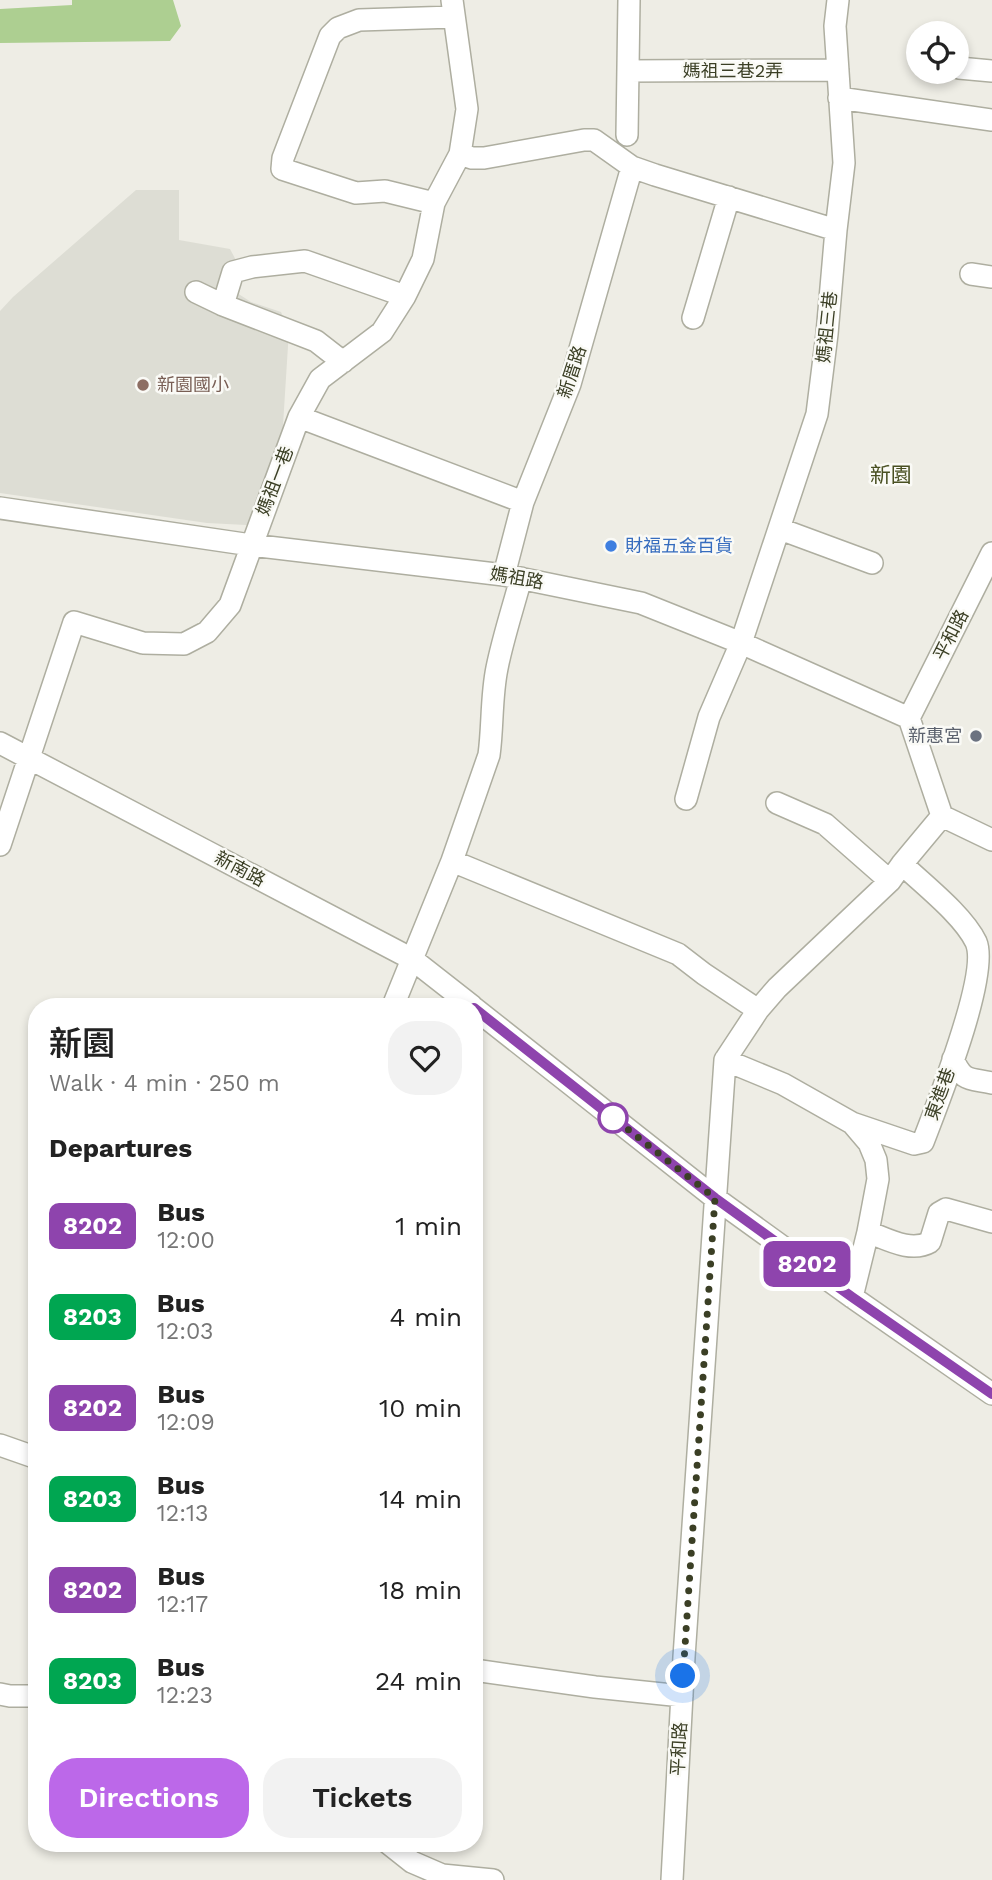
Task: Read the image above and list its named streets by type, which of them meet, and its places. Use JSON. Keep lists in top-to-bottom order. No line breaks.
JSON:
{"streets":{"street":["媽祖三巷2弄","媽祖三巷","新厝路","媽祖一巷","媽祖路","平和路","新南路","東進巷"]},"crossings":[["媽祖三巷2弄","媽祖三巷"],["媽祖三巷","媽祖路"],["新厝路","媽祖路"],["新厝路","新南路"],["媽祖一巷","媽祖路"],["媽祖一巷","新南路"],["媽祖路","平和路"],["平和路","新南路"],["平和路","東進巷"]],"districts":["新園"],"places":["新園國小","財福五金百貨","新惠宮"],"lines":["bus line 8202"],"page":{"on_map":"8202","heading":[["新園","Walk · 4 min · 250 m"],"Departures"],"list":[{"mark":"8202","name":"Bus","note":"12:00","value":"1 min"},{"mark":"8203","name":"Bus","note":"12:03","value":"4 min"},{"mark":"8202","name":"Bus","note":"12:09","value":"10 min"},{"mark":"8203","name":"Bus","note":"12:13","value":"14 min"},{"mark":"8202","name":"Bus","note":"12:17","value":"18 min"},{"mark":"8203","name":"Bus","note":"12:23","value":"24 min"}],"buttons":["Directions","Tickets"]}}
